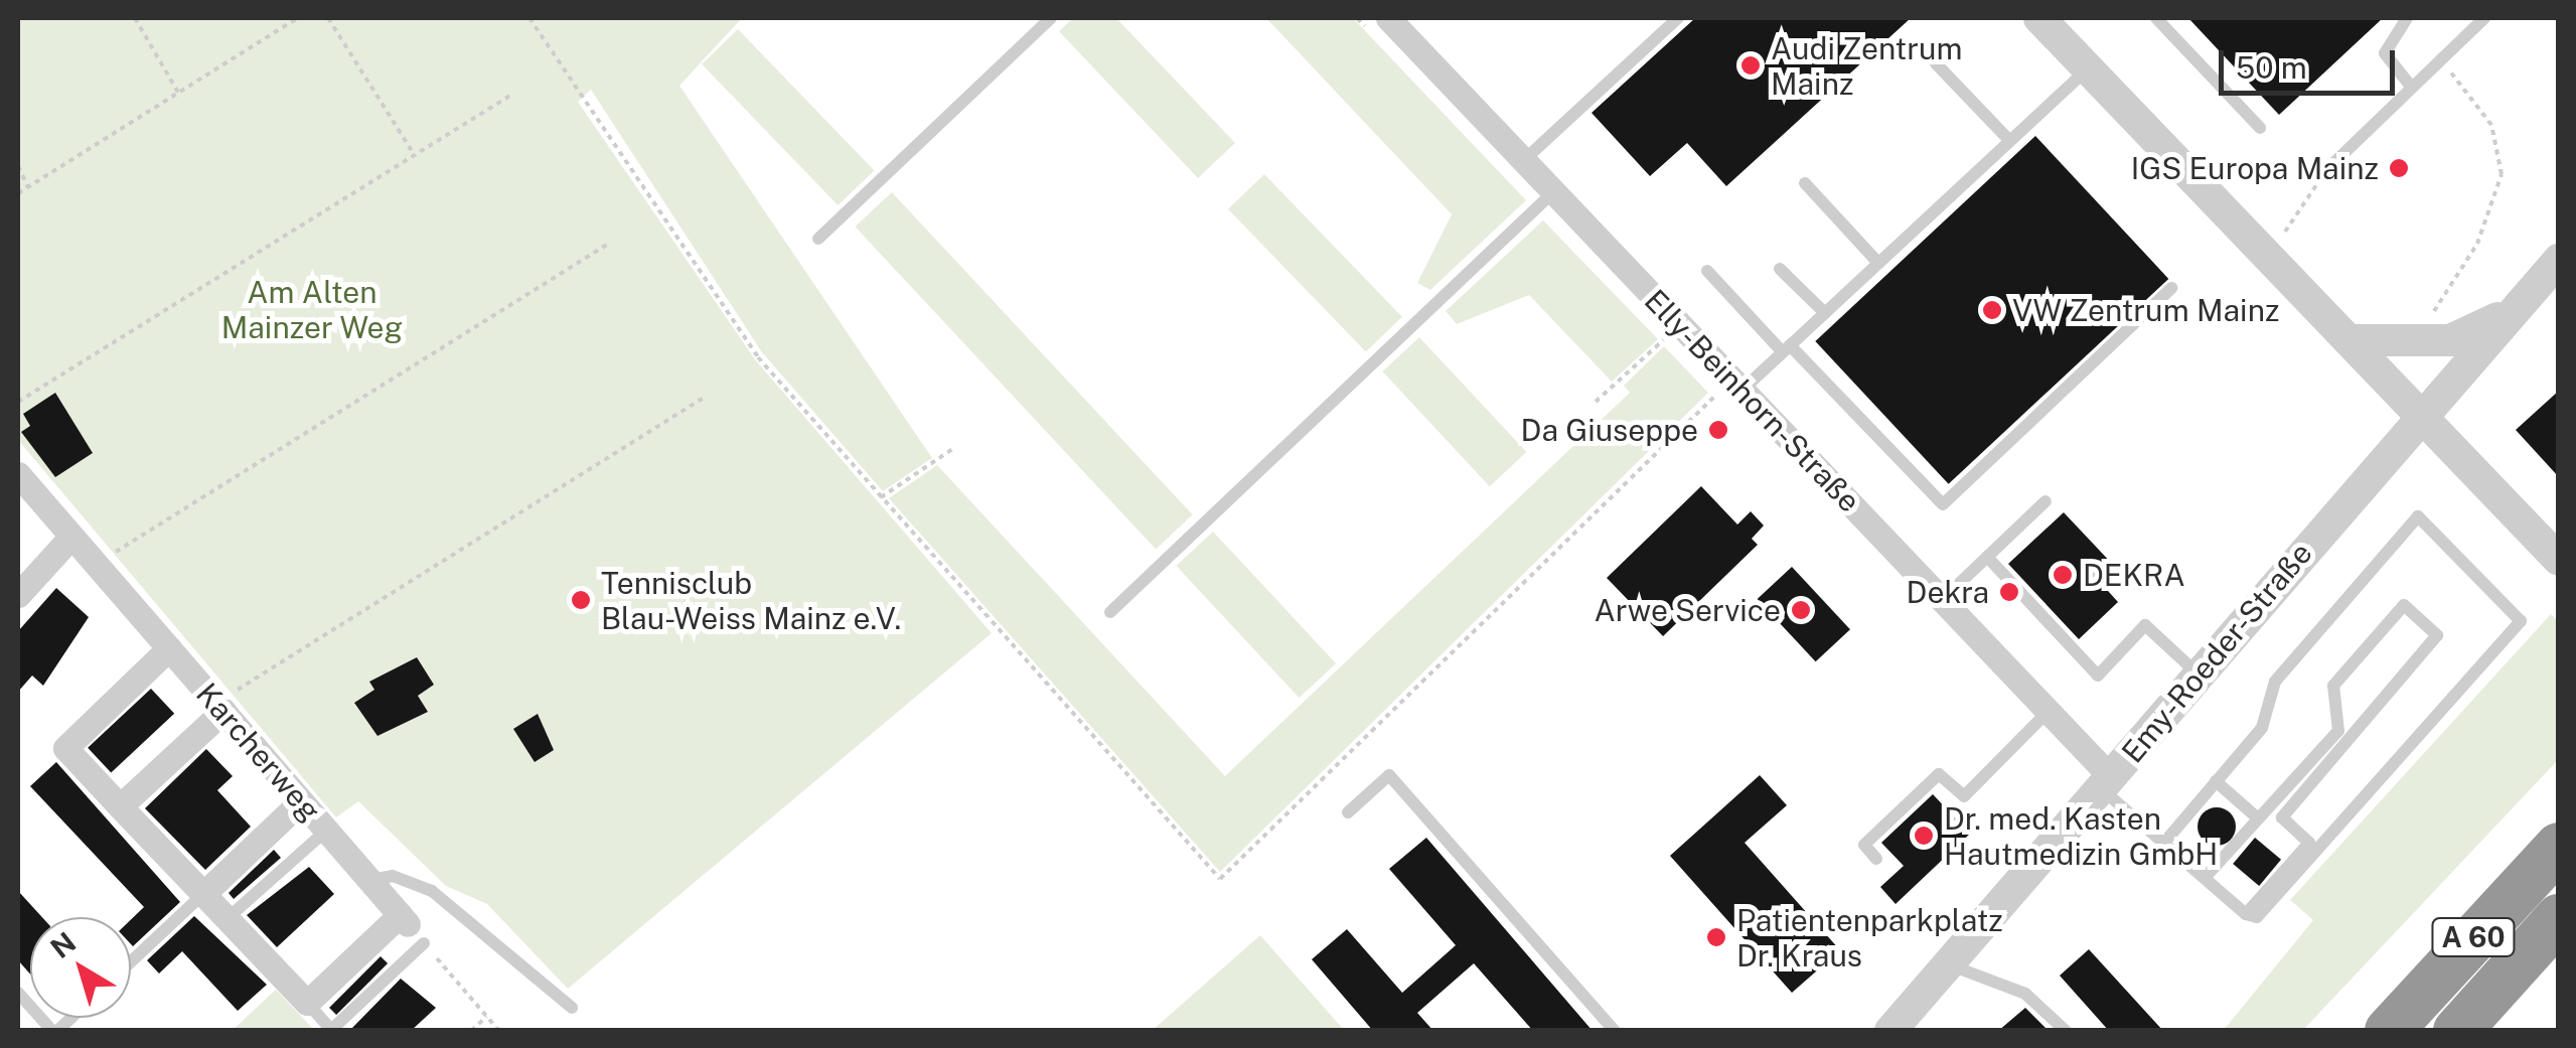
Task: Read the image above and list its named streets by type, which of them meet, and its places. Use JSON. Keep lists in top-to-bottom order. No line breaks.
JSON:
{"streets":{"highway":["A 60"],"street":["Elly-Beinhorn-Straße","Emy-Roeder-Straße","Karcherweg"]},"crossings":[["Elly-Beinhorn-Straße","Emy-Roeder-Straße"]],"parks":["Am Alten Mainzer Weg"],"places":["Audi Zentrum Mainz","IGS Europa Mainz","VW Zentrum Mainz","Da Giuseppe","DEKRA","Dekra","Tennisclub Blau-Weiss Mainz e.V.","Arwe Service","Dr. med. Kasten Hautmedizin GmbH","Patientenparkplatz Dr. Kraus"],"scale_bar":"50 m","north":"top left"}
